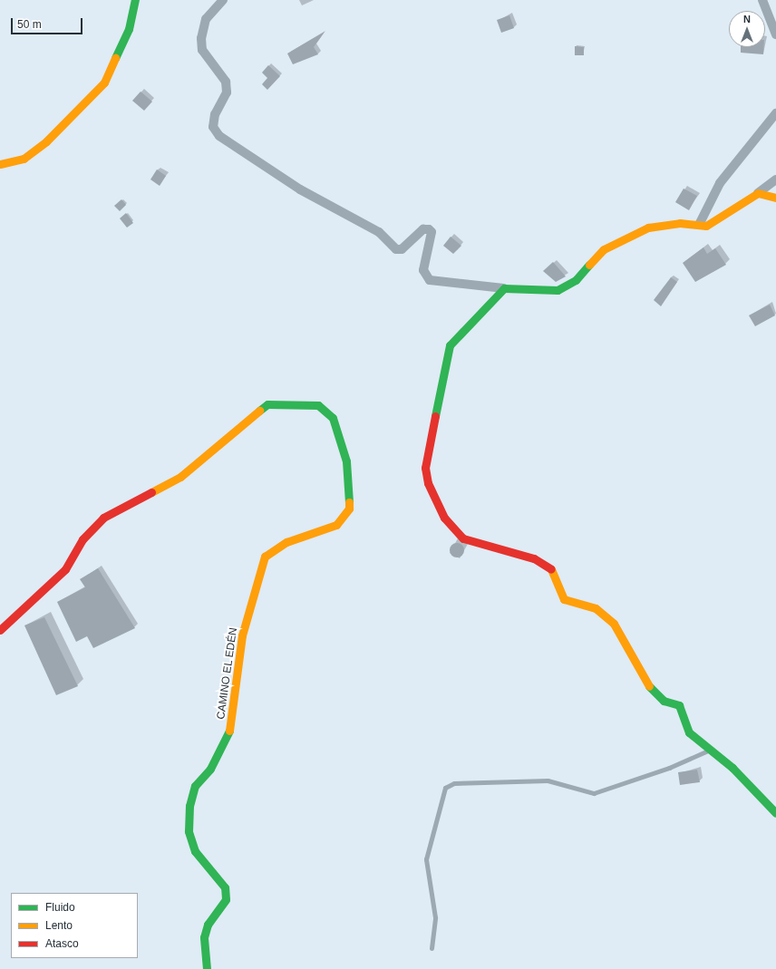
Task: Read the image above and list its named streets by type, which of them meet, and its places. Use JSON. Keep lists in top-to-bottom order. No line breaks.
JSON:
{"streets":{"street":["CAMINO EL EDÉN"]},"legend":["Fluido","Lento","Atasco"],"scale_bar":"50 m","north":"top"}
